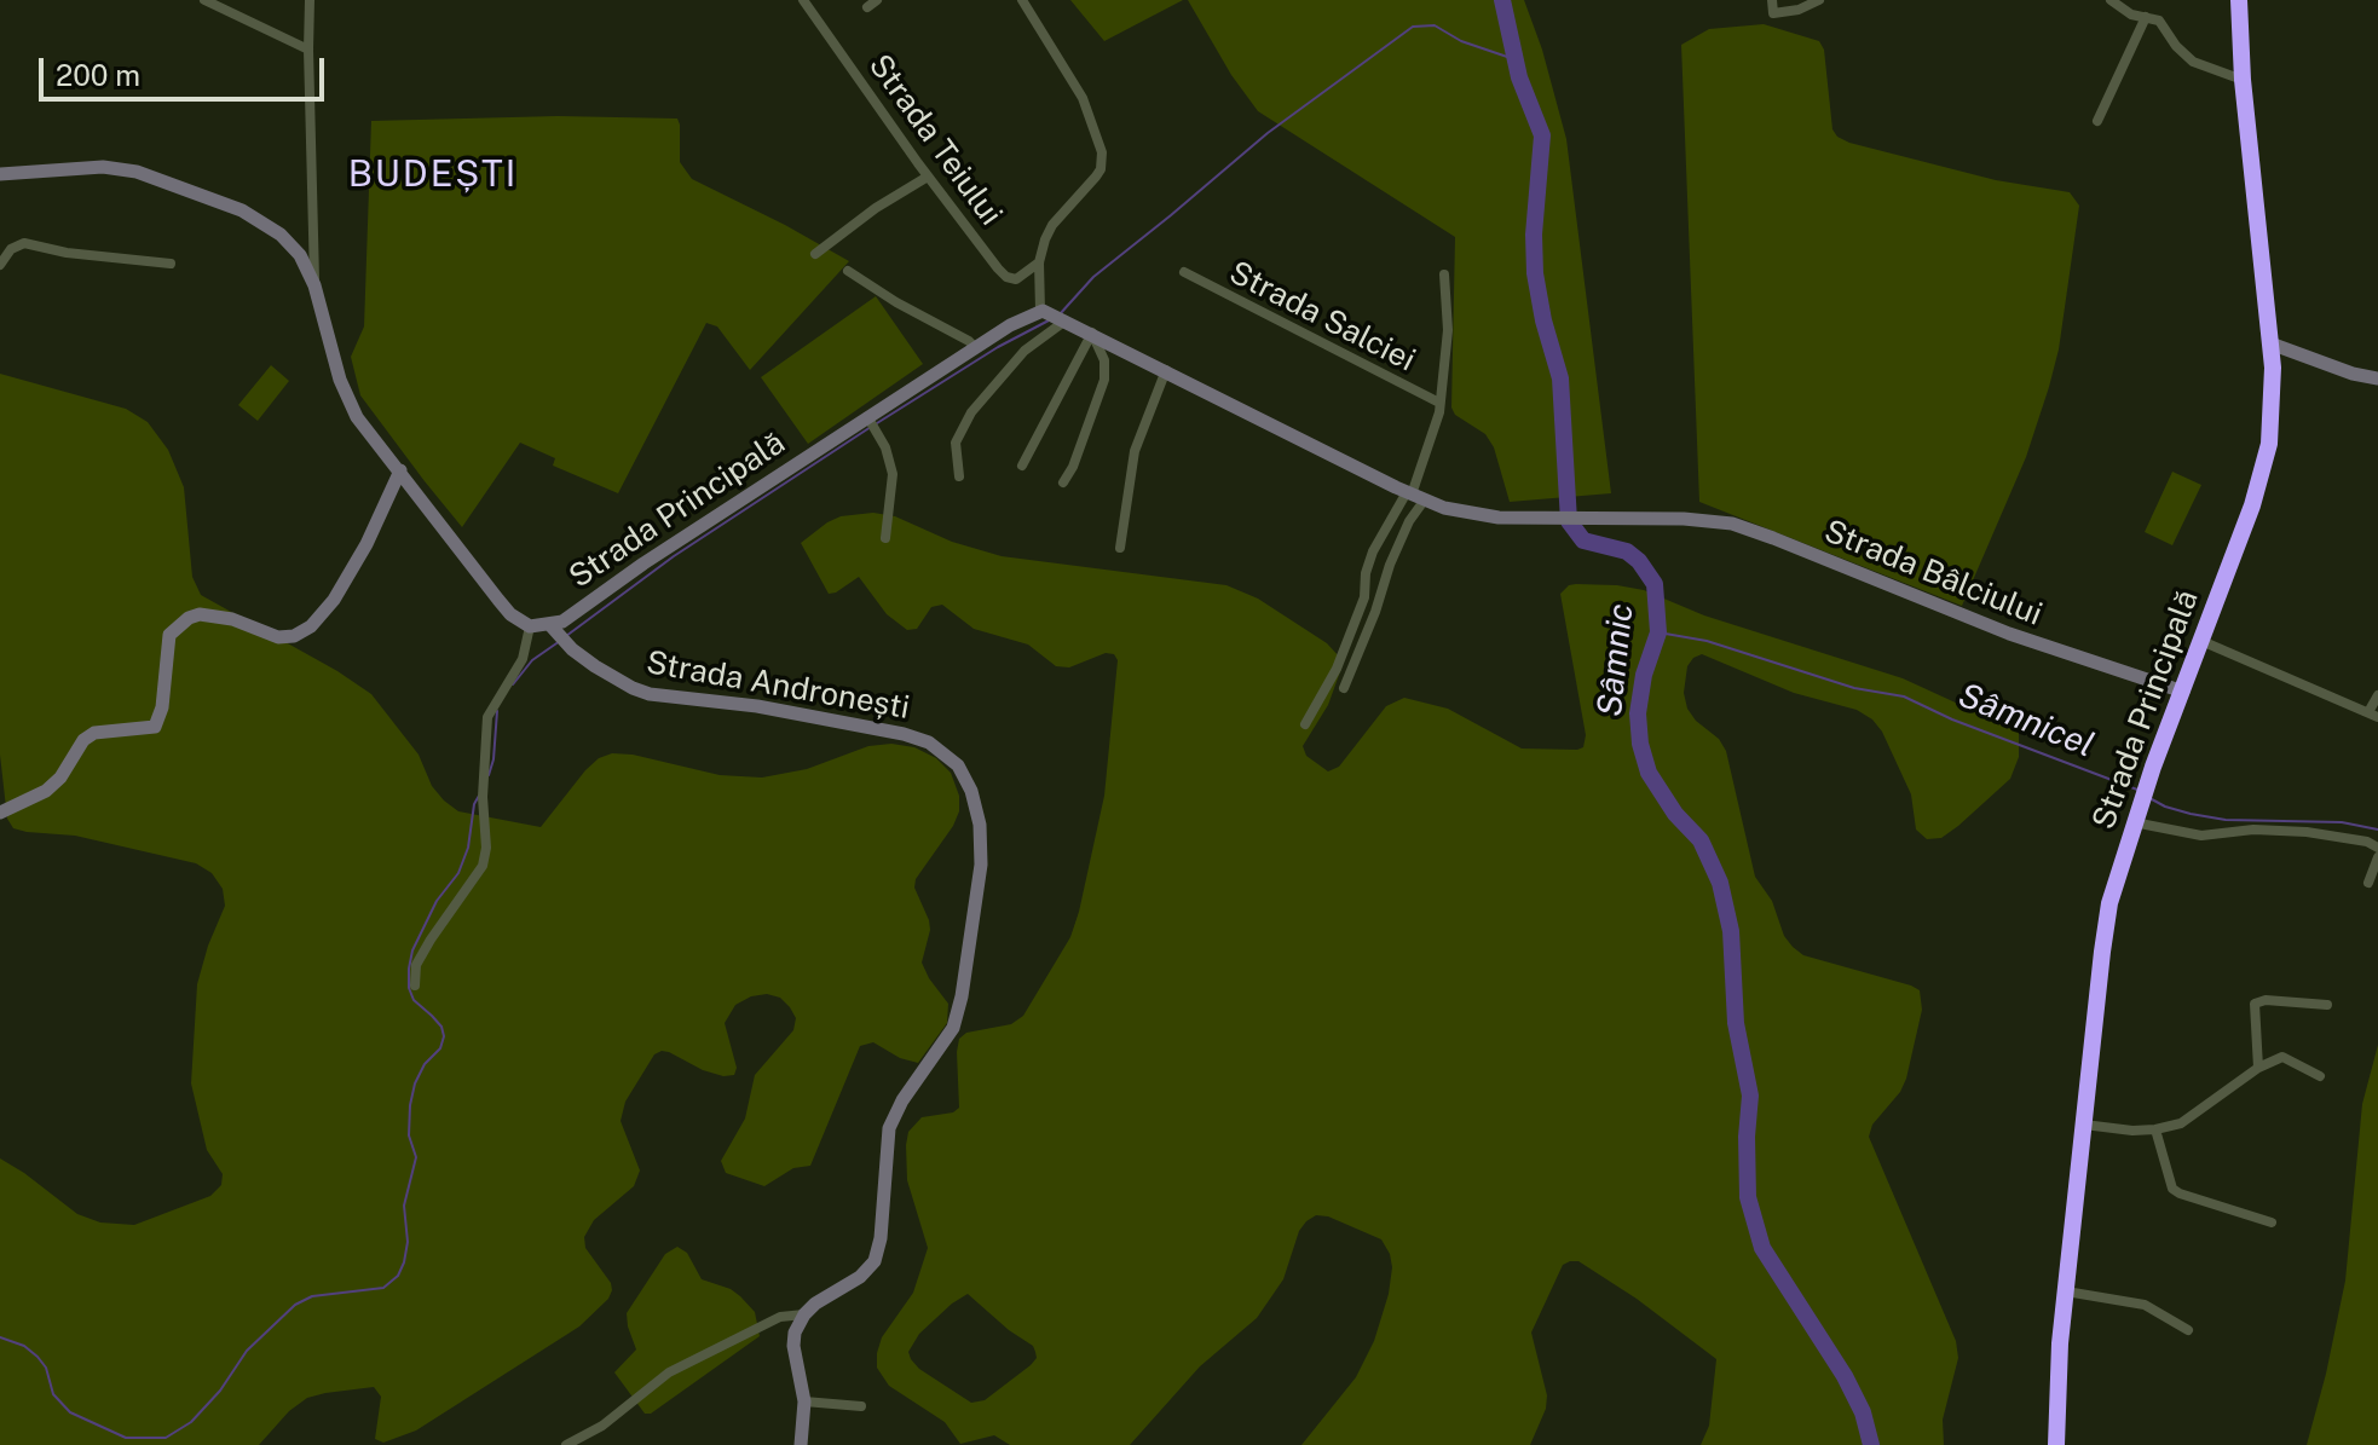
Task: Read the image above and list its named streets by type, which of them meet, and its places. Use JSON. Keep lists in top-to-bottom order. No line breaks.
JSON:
{"streets":{"highway":["Strada Principală"],"main road":["Strada Bâlciului","Strada Andronești"],"street":["Strada Teiului","Strada Salciei"]},"crossings":[["Strada Principală","Strada Bâlciului"],["Strada Principală","Strada Andronești"]],"districts":["BUDEȘTI"],"water":["Sâmnic","Sâmnicel"],"scale_bar":"200 m"}
